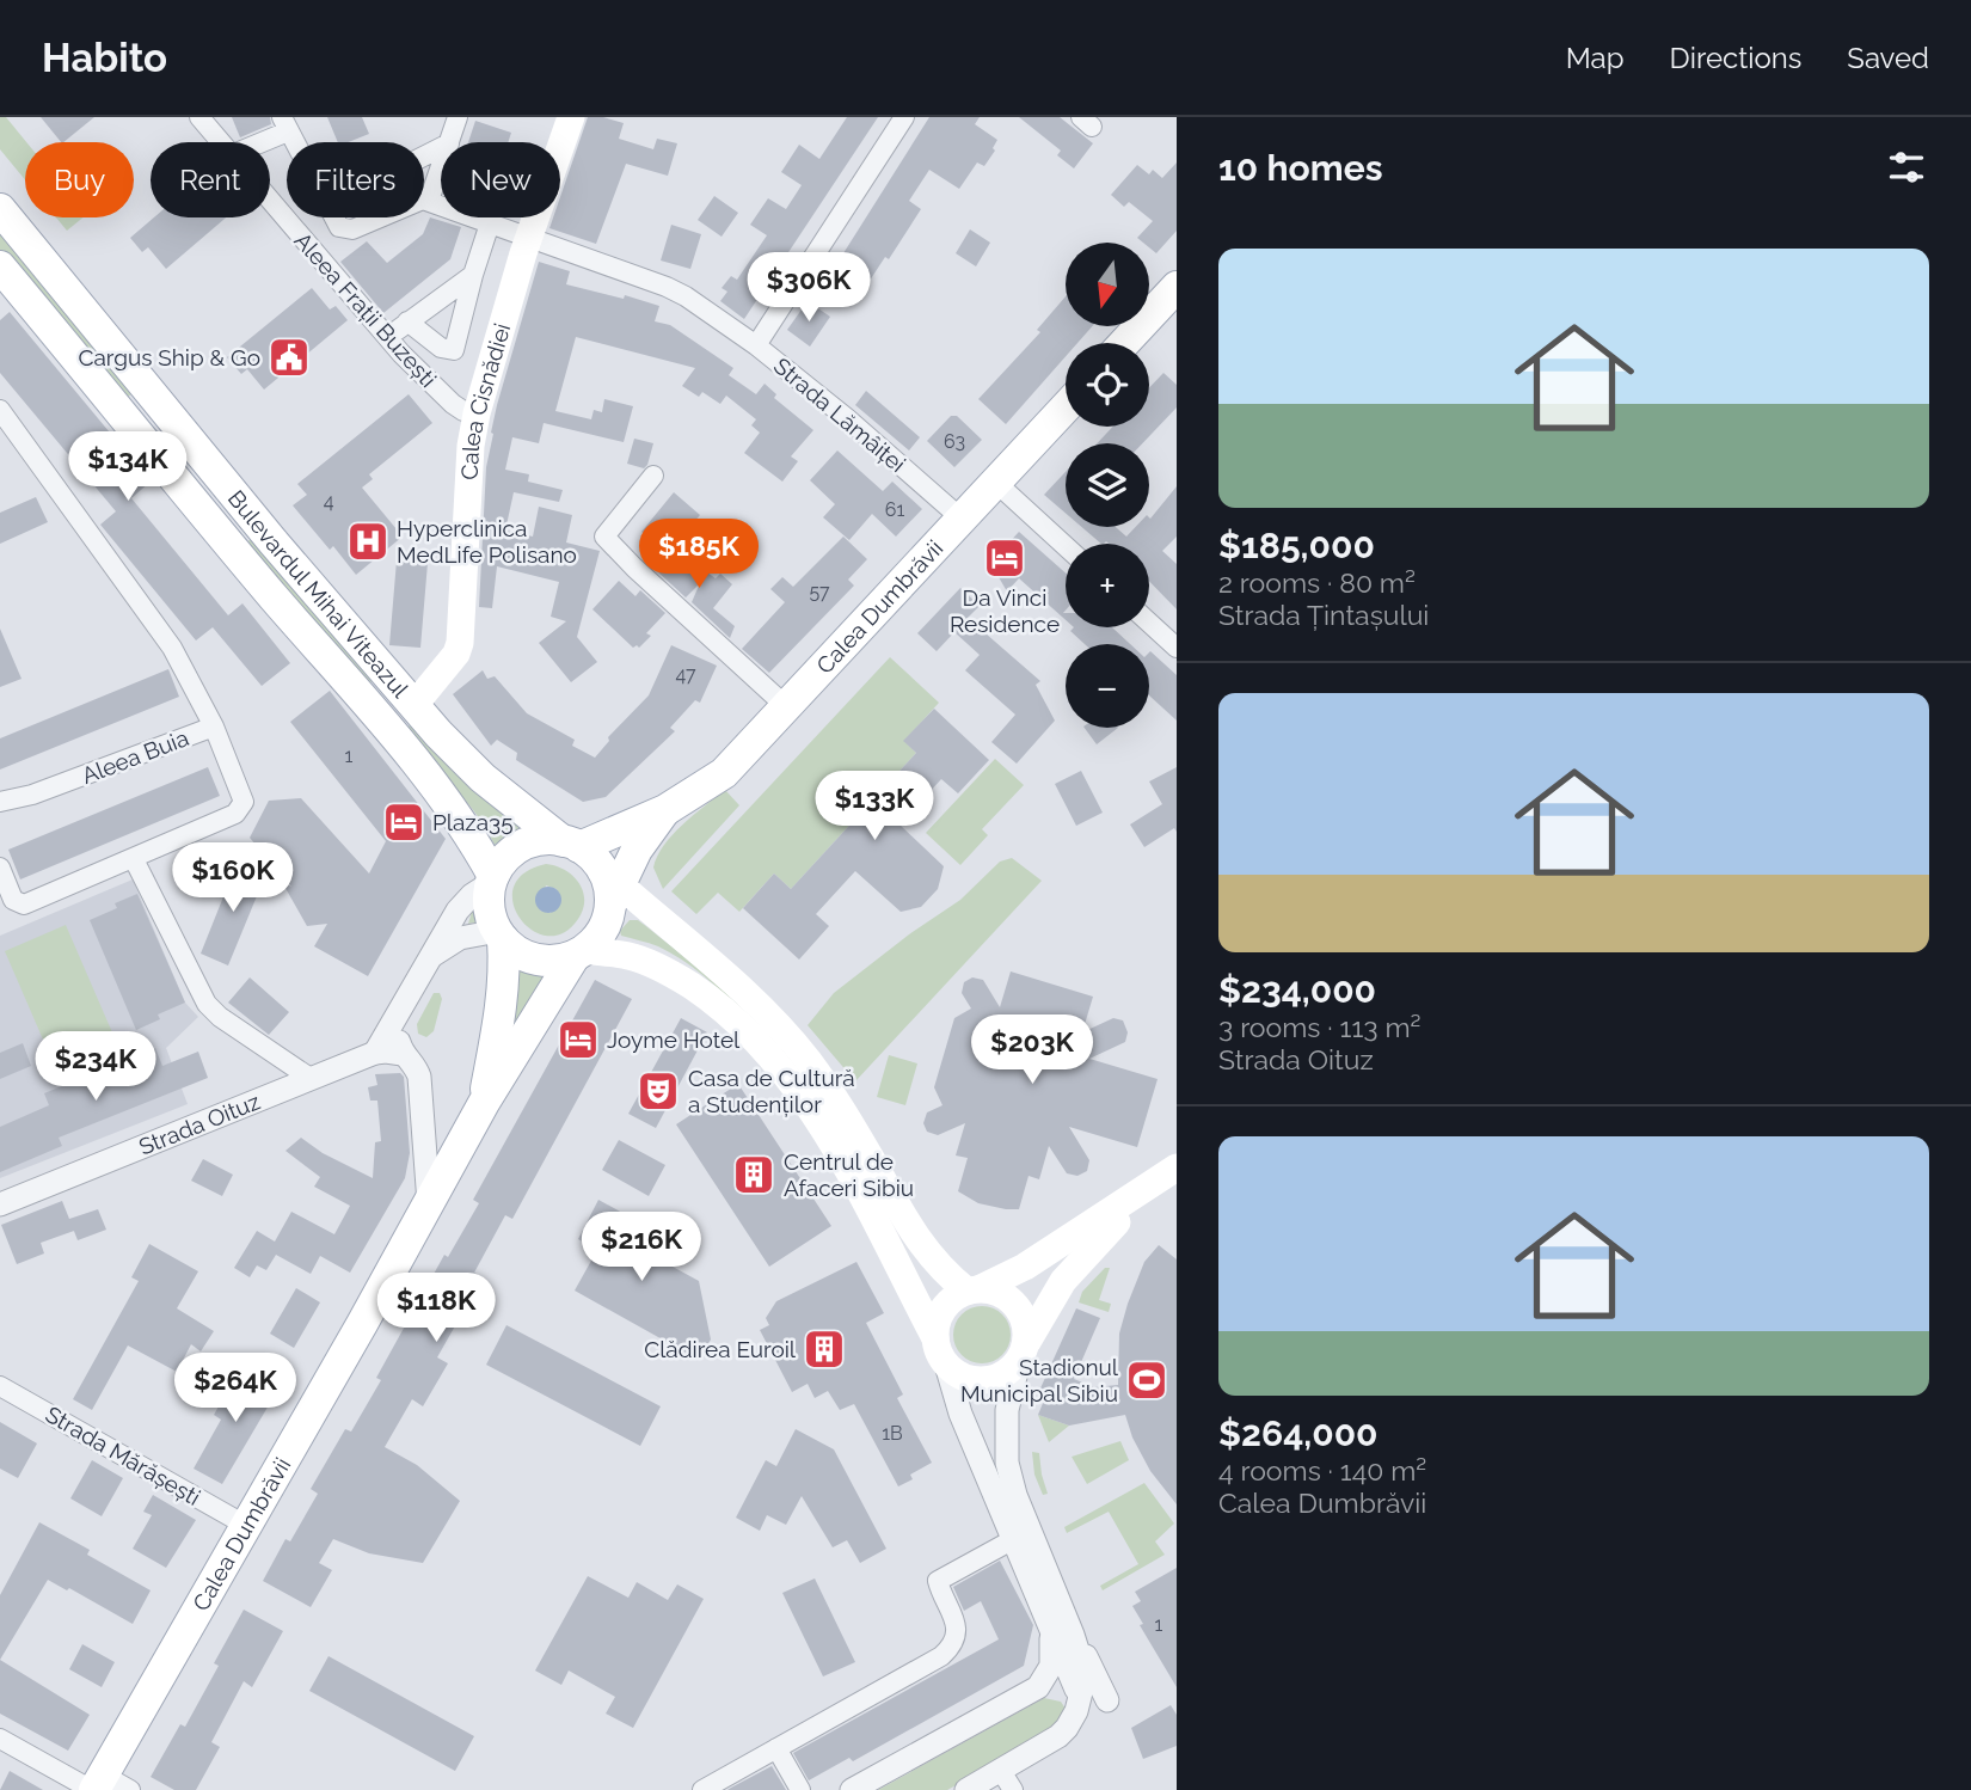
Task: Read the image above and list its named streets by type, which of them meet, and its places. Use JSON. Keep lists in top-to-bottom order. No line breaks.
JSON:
{"streets":{"main road":["Calea Cisnădiei","Bulevardul Mihai Viteazul","Calea Dumbrăvii"],"street":["Aleea Frații Buzești","Strada Lămâiței","Aleea Buia","Strada Oituz","Strada Mărășești"]},"crossings":[["Aleea Frații Buzești","Calea Cisnădiei"],["Calea Cisnădiei","Strada Lămâiței"],["Calea Cisnădiei","Bulevardul Mihai Viteazul"],["Strada Lămâiței","Calea Dumbrăvii"],["Bulevardul Mihai Viteazul","Calea Dumbrăvii"],["Calea Dumbrăvii","Strada Mărășești"]],"places":{"public building":["Cargus Ship & Go"],"hospital":["Hyperclinica MedLife Polisano"],"hotel":["Da Vinci Residence","Plaza35","Joyme Hotel"],"theatre":["Casa de Cultură a Studenților"],"building":["Centrul de Afaceri Sibiu","Clădirea Euroil"],"sports":["Stadionul Municipal Sibiu"]},"house_numbers":["63","4","61","57","47","1","1B","1"],"north":"bottom","page":{"header":"Habito","nav":["Map","Directions","Saved"],"heading":"10 homes","chip":["Buy","Rent","Filters","New"],"list":[{"name":"$185,000","note":"2 rooms · 80 m² · Strada Țintașului"},{"name":"$234,000","note":"3 rooms · 113 m² · Strada Oituz"},{"name":"$264,000","note":"4 rooms · 140 m² · Calea Dumbrăvii"}],"map_buttons":["+","−"],"price":["$306K","$134K","$185K","$133K","$160K","$203K","$234K","$216K","$118K","$264K"]}}
